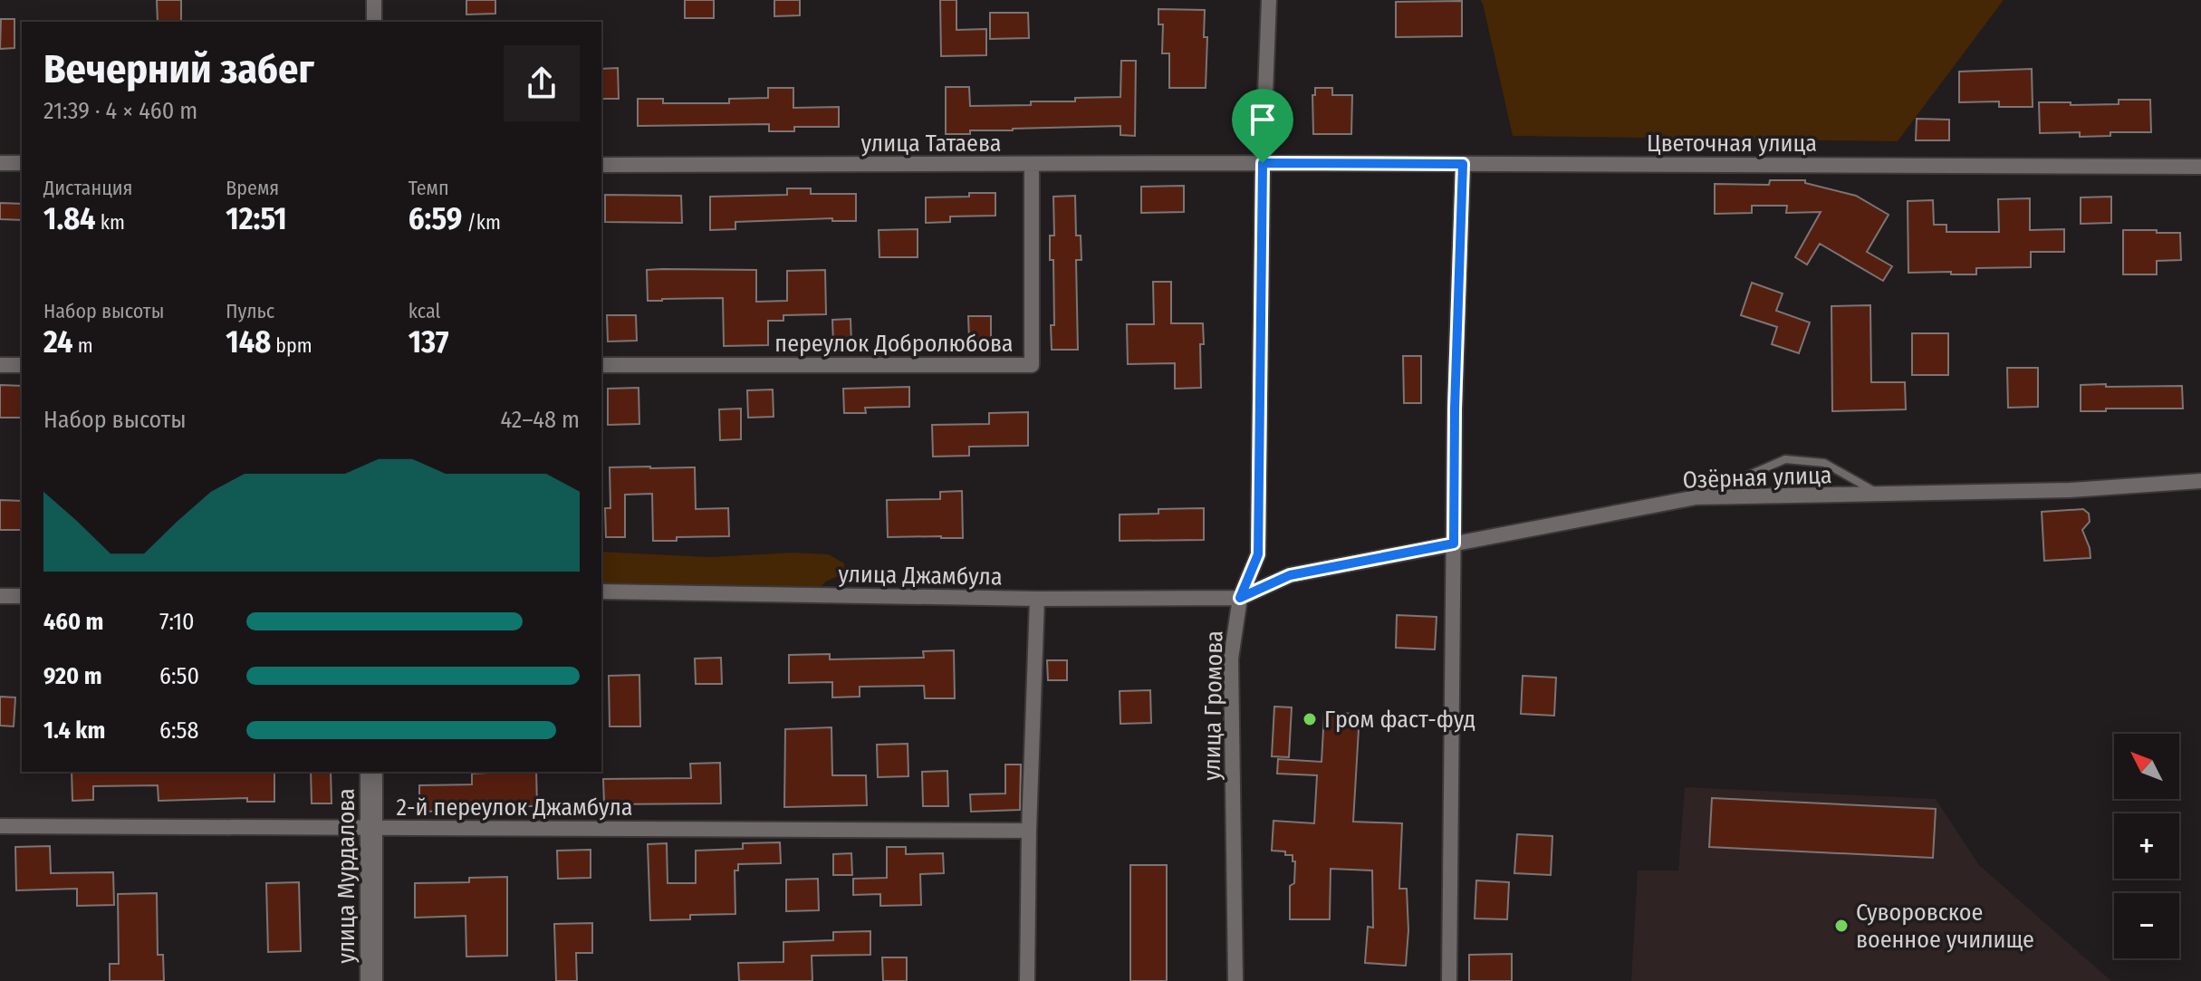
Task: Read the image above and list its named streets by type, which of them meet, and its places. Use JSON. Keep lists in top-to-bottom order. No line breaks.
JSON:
{"streets":{"street":["улица Татаева","Цветочная улица","переулок Добролюбова","Озёрная улица","улица Джамбула","улица Громова","2-й переулок Джамбула","улица Мурдалова"]},"crossings":[["улица Татаева","Цветочная улица"],["улица Татаева","переулок Добролюбова"],["улица Татаева","улица Громова"],["Цветочная улица","улица Громова"],["Озёрная улица","улица Джамбула"],["Озёрная улица","улица Громова"],["улица Джамбула","улица Громова"],["2-й переулок Джамбула","улица Мурдалова"]],"places":["Гром фаст-фуд","Суворовское военное училище"],"north":"top left","page":{"heading":["Вечерний забег","21:39 · 4 × 460 m"],"stats":[["Дистанция","1.84 km"],["Время","12:51"],["Темп","6:59 /km"],["Набор высоты","24 m"],["Пульс","148 bpm"],["kcal","137"]],"chart":["Набор высоты","42–48 m"],"list":[{"name":"460 m","note":"7:10"},{"name":"920 m","note":"6:50"},{"name":"1.4 km","note":"6:58"}],"map_buttons":["+","−"]}}
